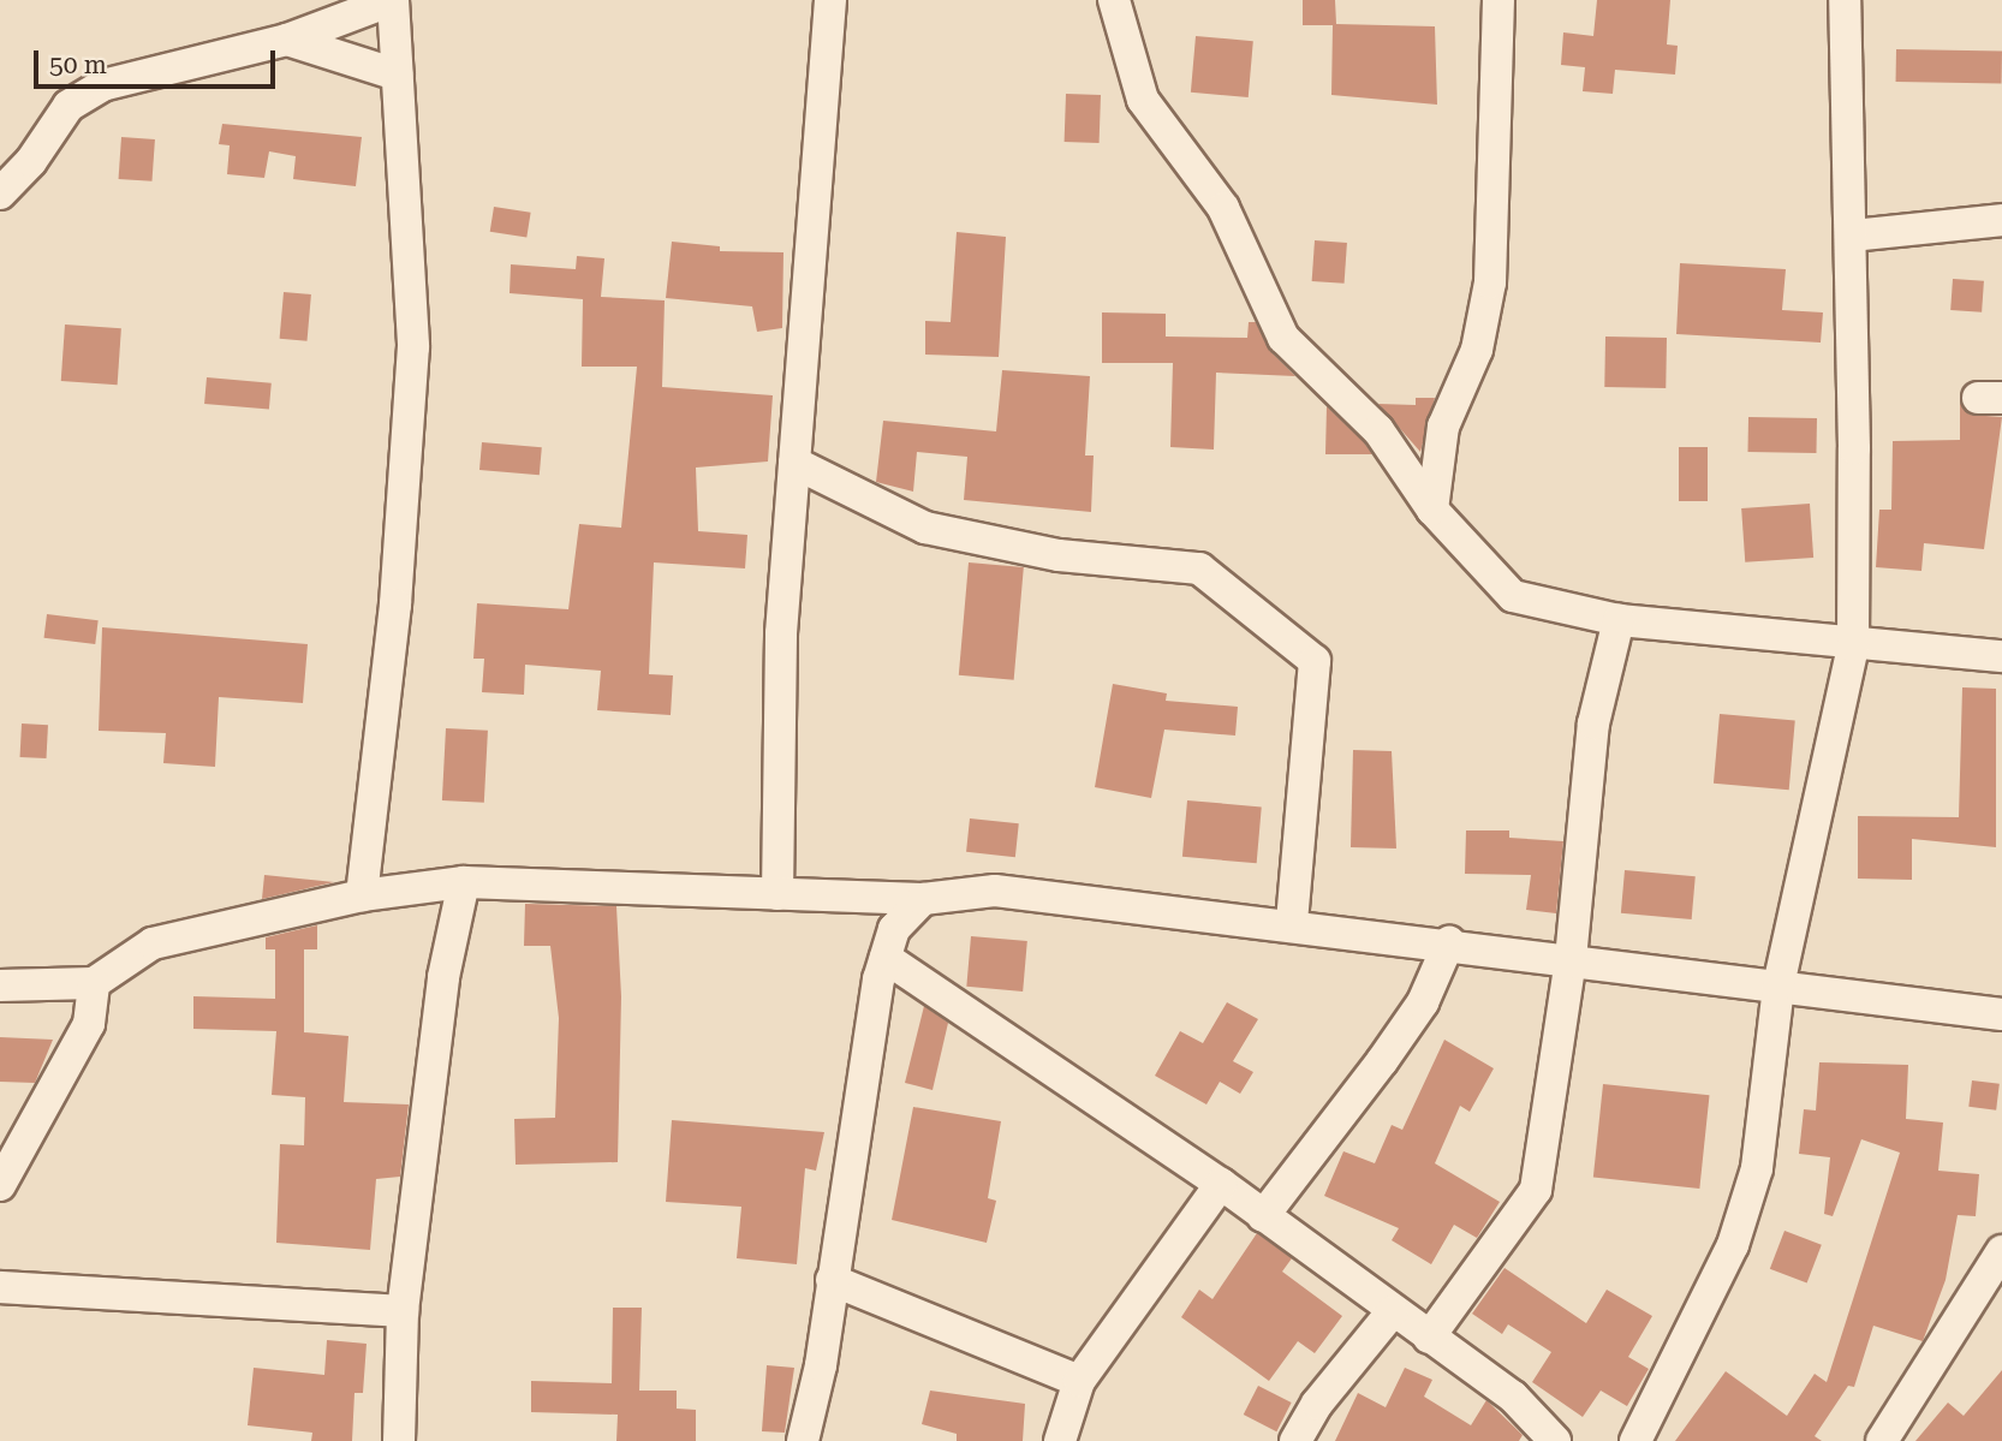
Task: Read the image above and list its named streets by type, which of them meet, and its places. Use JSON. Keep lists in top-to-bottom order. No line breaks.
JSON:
{"scale_bar":"50 m"}
